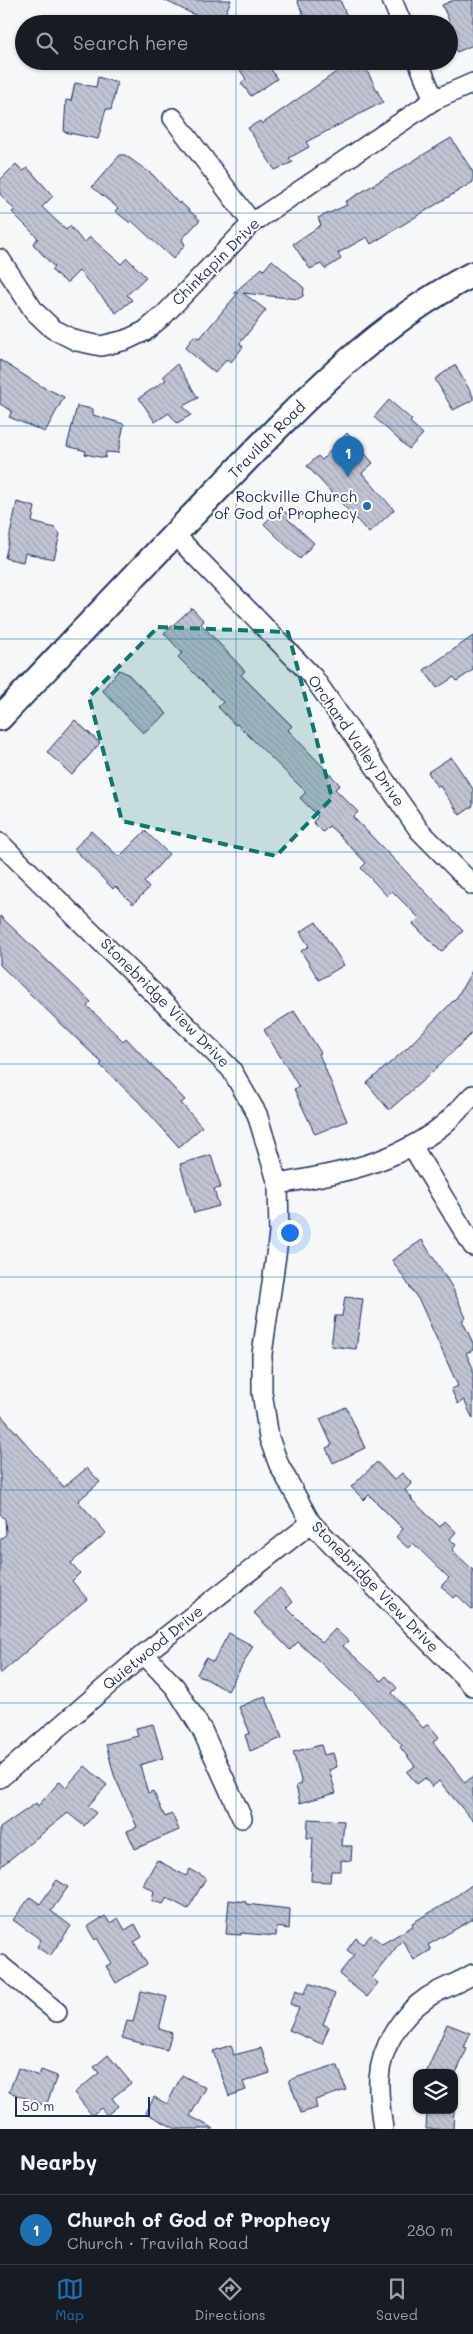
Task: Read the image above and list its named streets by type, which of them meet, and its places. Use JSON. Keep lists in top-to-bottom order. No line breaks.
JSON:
{"streets":{"main road":["Travilah Road"],"street":["Chinkapin Drive","Orchard Valley Drive","Stonebridge View Drive","Quietwood Drive"]},"crossings":[["Travilah Road","Orchard Valley Drive"],["Stonebridge View Drive","Quietwood Drive"]],"places":["Rockville Church of God of Prophecy"],"scale_bar":"50 m","page":{"search":"Search here","pins":"1","scale":"50 m","heading":"Nearby","list":[{"mark":"1","name":"Church of God of Prophecy","note":"Church · Travilah Road","value":"280 m"}],"nav":["Map","Directions","Saved"]}}
